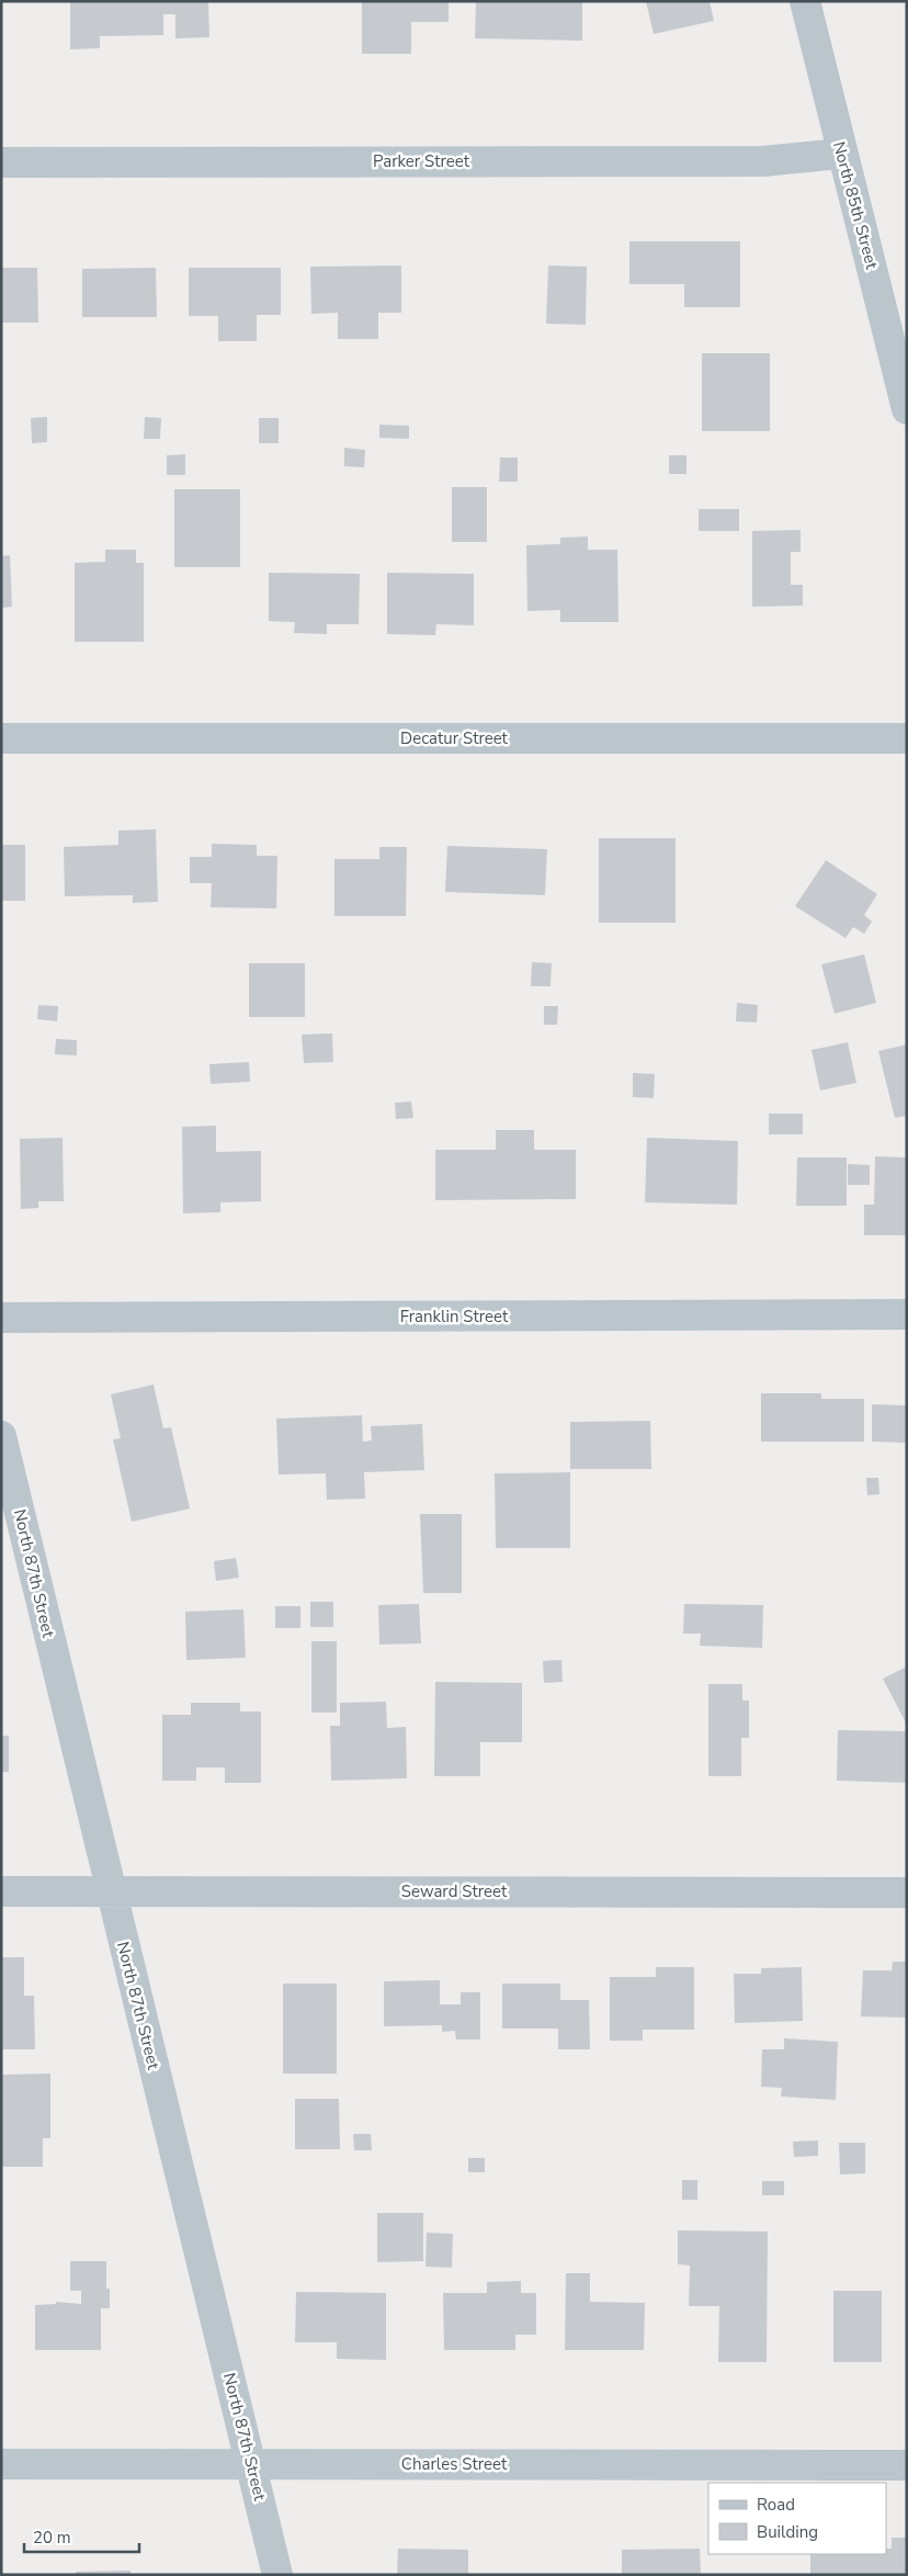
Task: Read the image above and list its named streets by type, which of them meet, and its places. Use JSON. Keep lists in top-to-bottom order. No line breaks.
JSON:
{"streets":{"street":["Parker Street","North 85th Street","Decatur Street","Franklin Street","North 87th Street","Seward Street","Charles Street"]},"crossings":[["Parker Street","North 85th Street"],["North 87th Street","Seward Street"],["North 87th Street","Charles Street"]],"legend":["Road","Building"],"scale_bar":"20 m"}
